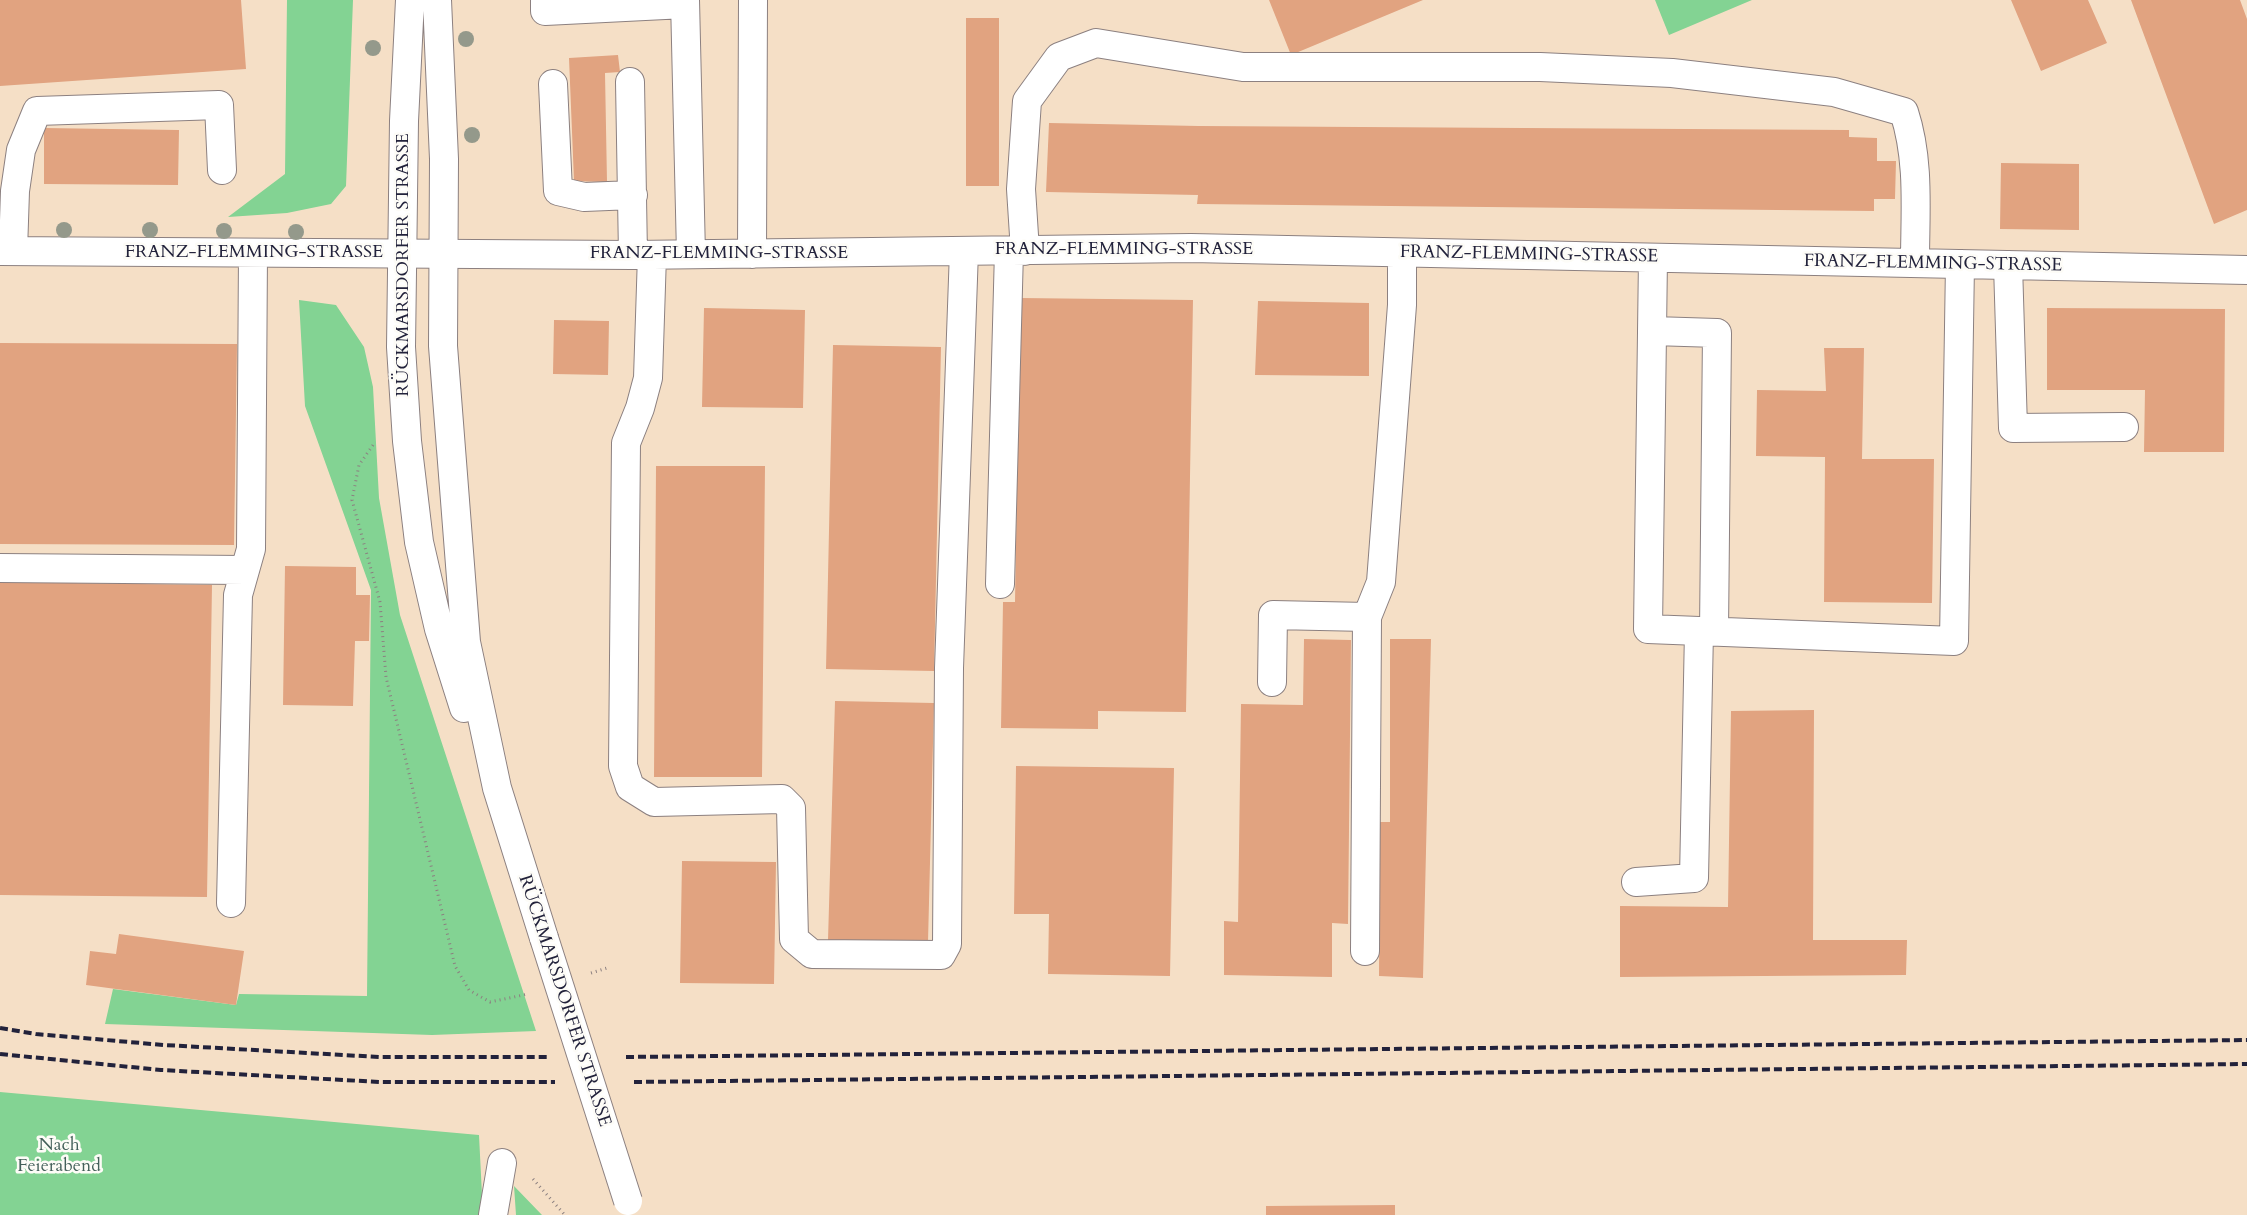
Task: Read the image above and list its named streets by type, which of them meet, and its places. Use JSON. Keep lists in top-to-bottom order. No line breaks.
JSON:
{"streets":{"street":["FRANZ-FLEMMING-STRASSE","RÜCKMARSDORFER STRASSE"]},"crossings":[["FRANZ-FLEMMING-STRASSE","RÜCKMARSDORFER STRASSE"]],"parks":["Nach Feierabend"]}
